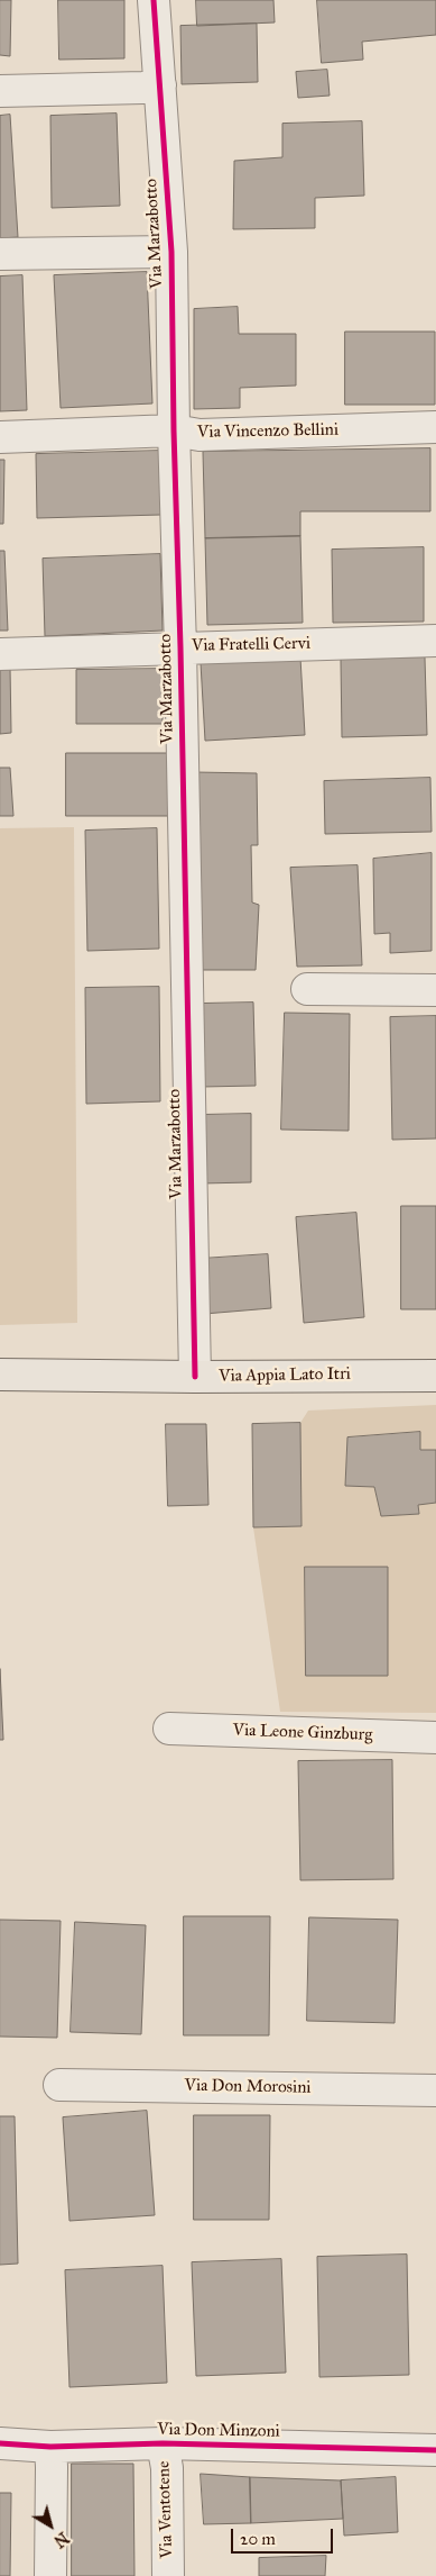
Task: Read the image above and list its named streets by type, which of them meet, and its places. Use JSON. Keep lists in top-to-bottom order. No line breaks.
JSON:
{"streets":{"main road":["Via Appia Lato Itri"],"street":["Via Marzabotto","Via Vincenzo Bellini","Via Fratelli Cervi","Via Leone Ginzburg","Via Don Morosini","Via Don Minzoni","Via Ventotene"]},"crossings":[["Via Marzabotto","Via Vincenzo Bellini"],["Via Marzabotto","Via Fratelli Cervi"],["Via Marzabotto","Via Appia Lato Itri"],["Via Don Minzoni","Via Ventotene"]],"scale_bar":"20 m","north":"bottom right"}
